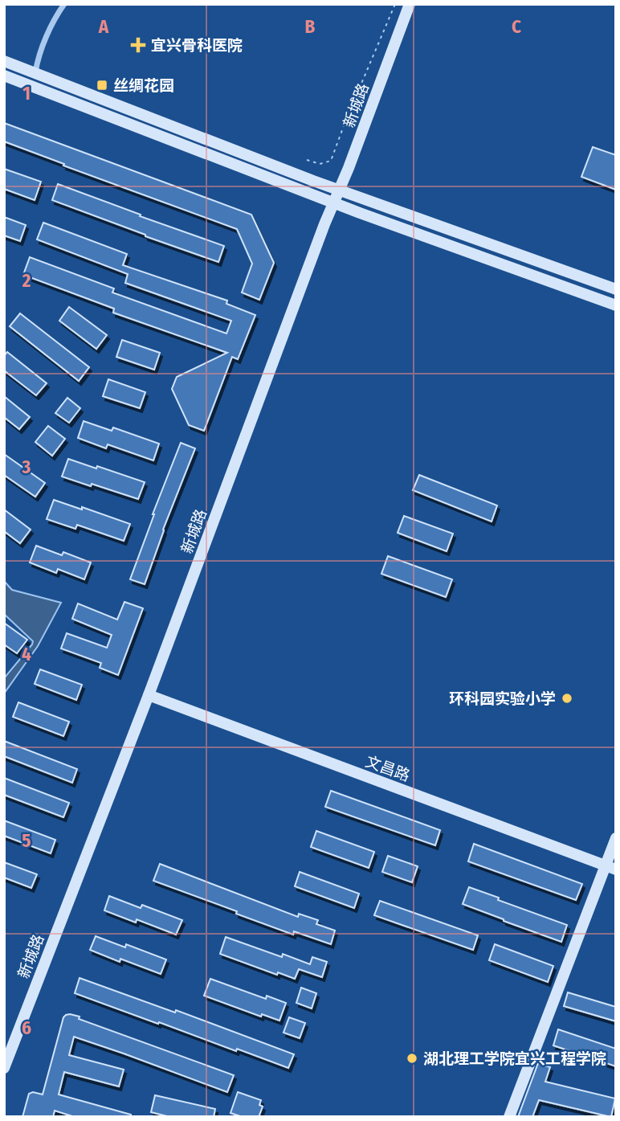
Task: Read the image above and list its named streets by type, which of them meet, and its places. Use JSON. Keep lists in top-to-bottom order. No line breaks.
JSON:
{"streets":{"street":["新城路","文昌路"]},"crossings":[["新城路","文昌路"]],"places":{"health":["宜兴骨科医院"],"transit":["丝绸花园"],"other":["环科园实验小学","湖北理工学院宜兴工程学院"]},"grid":{"columns":["A","B","C"],"rows":["1","2","3","4","5","6"]}}
